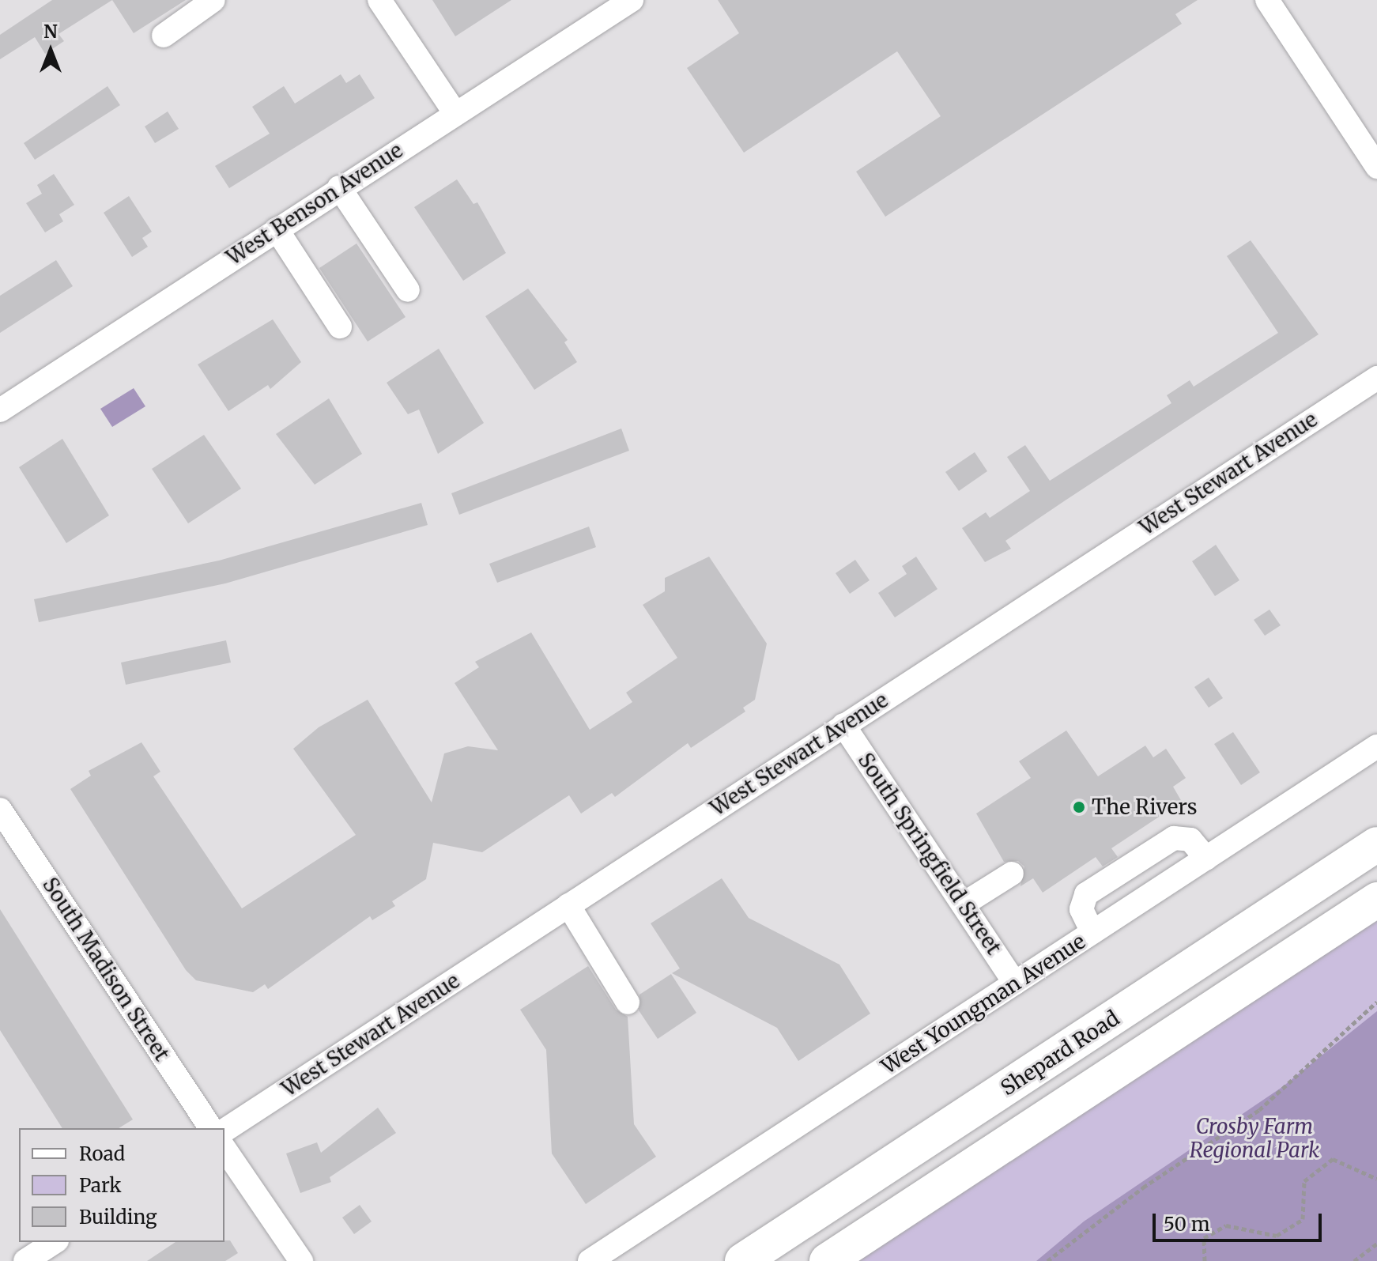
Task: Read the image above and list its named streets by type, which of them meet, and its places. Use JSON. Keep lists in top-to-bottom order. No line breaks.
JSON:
{"streets":{"highway":["Shepard Road"],"street":["West Benson Avenue","West Stewart Avenue","South Springfield Street","South Madison Street","West Youngman Avenue"]},"crossings":[["West Stewart Avenue","South Springfield Street"],["South Springfield Street","West Youngman Avenue"]],"parks":["Crosby Farm Regional Park"],"places":["The Rivers"],"legend":["Road","Park","Building"],"scale_bar":"50 m","north":"top"}
